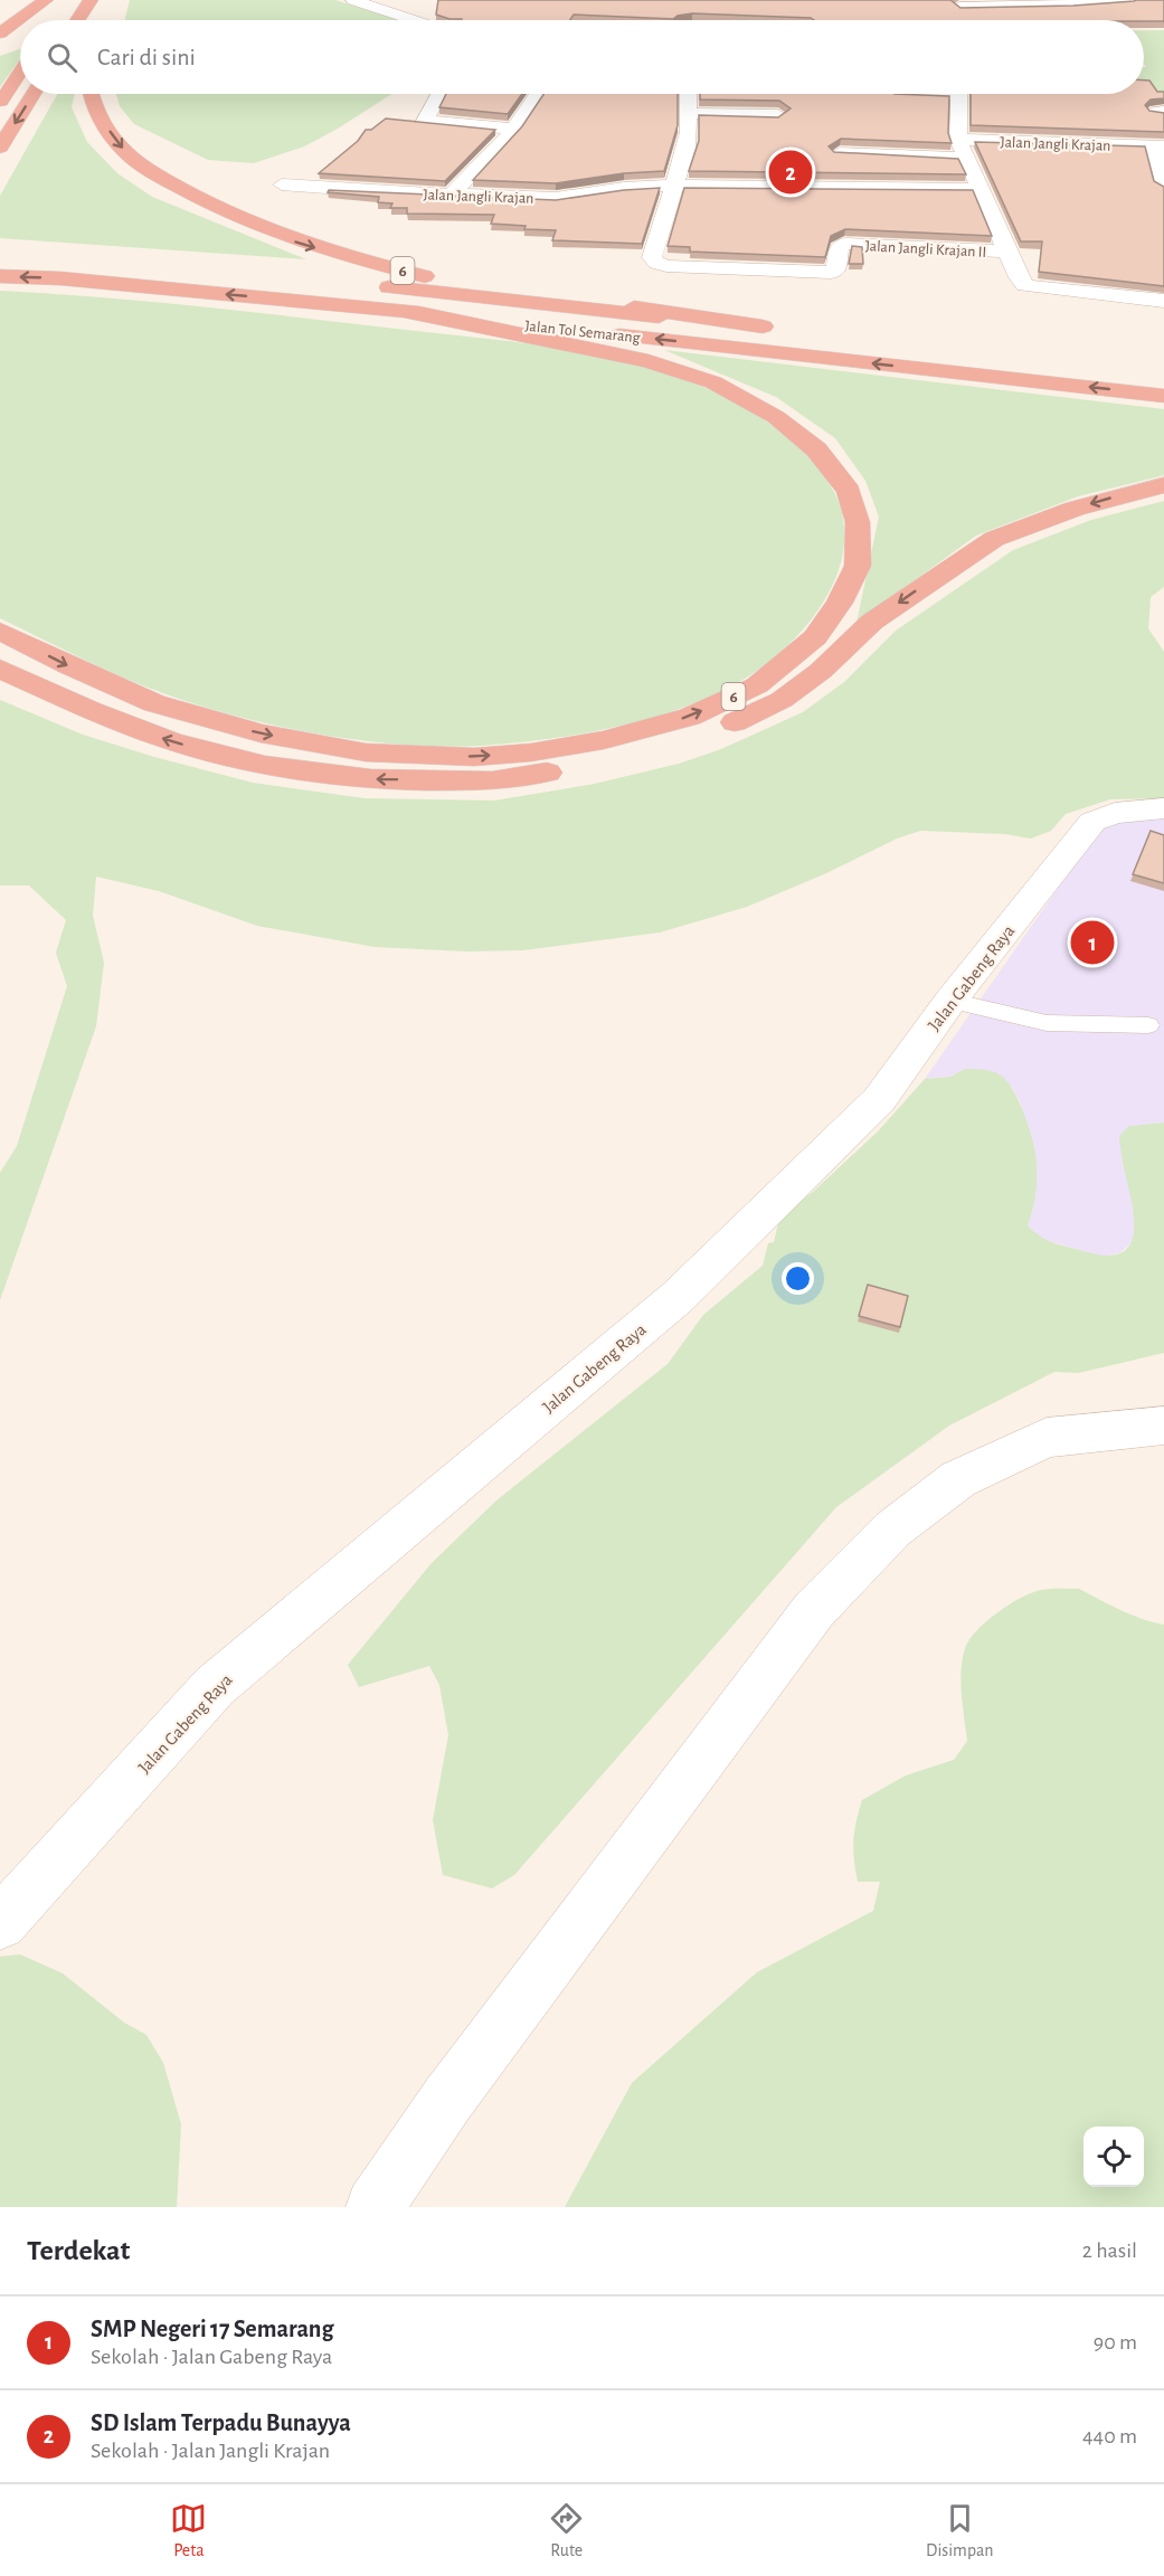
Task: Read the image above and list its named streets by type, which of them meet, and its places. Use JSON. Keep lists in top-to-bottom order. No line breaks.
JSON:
{"streets":{"highway":["6","Jalan Tol Semarang"],"street":["Jalan Jangli Krajan","Jalan Jangli Krajan II","Jalan Gabeng Raya"]},"crossings":[["Jalan Jangli Krajan","Jalan Jangli Krajan II"],["6","Jalan Tol Semarang"]],"page":{"search":"Cari di sini","pins":["2","1"],"heading":["Terdekat","2 hasil"],"list":[{"mark":"1","name":"SMP Negeri 17 Semarang","note":"Sekolah · Jalan Gabeng Raya","value":"90 m"},{"mark":"2","name":"SD Islam Terpadu Bunayya","note":"Sekolah · Jalan Jangli Krajan","value":"440 m"}],"nav":["Peta","Rute","Disimpan"]}}
